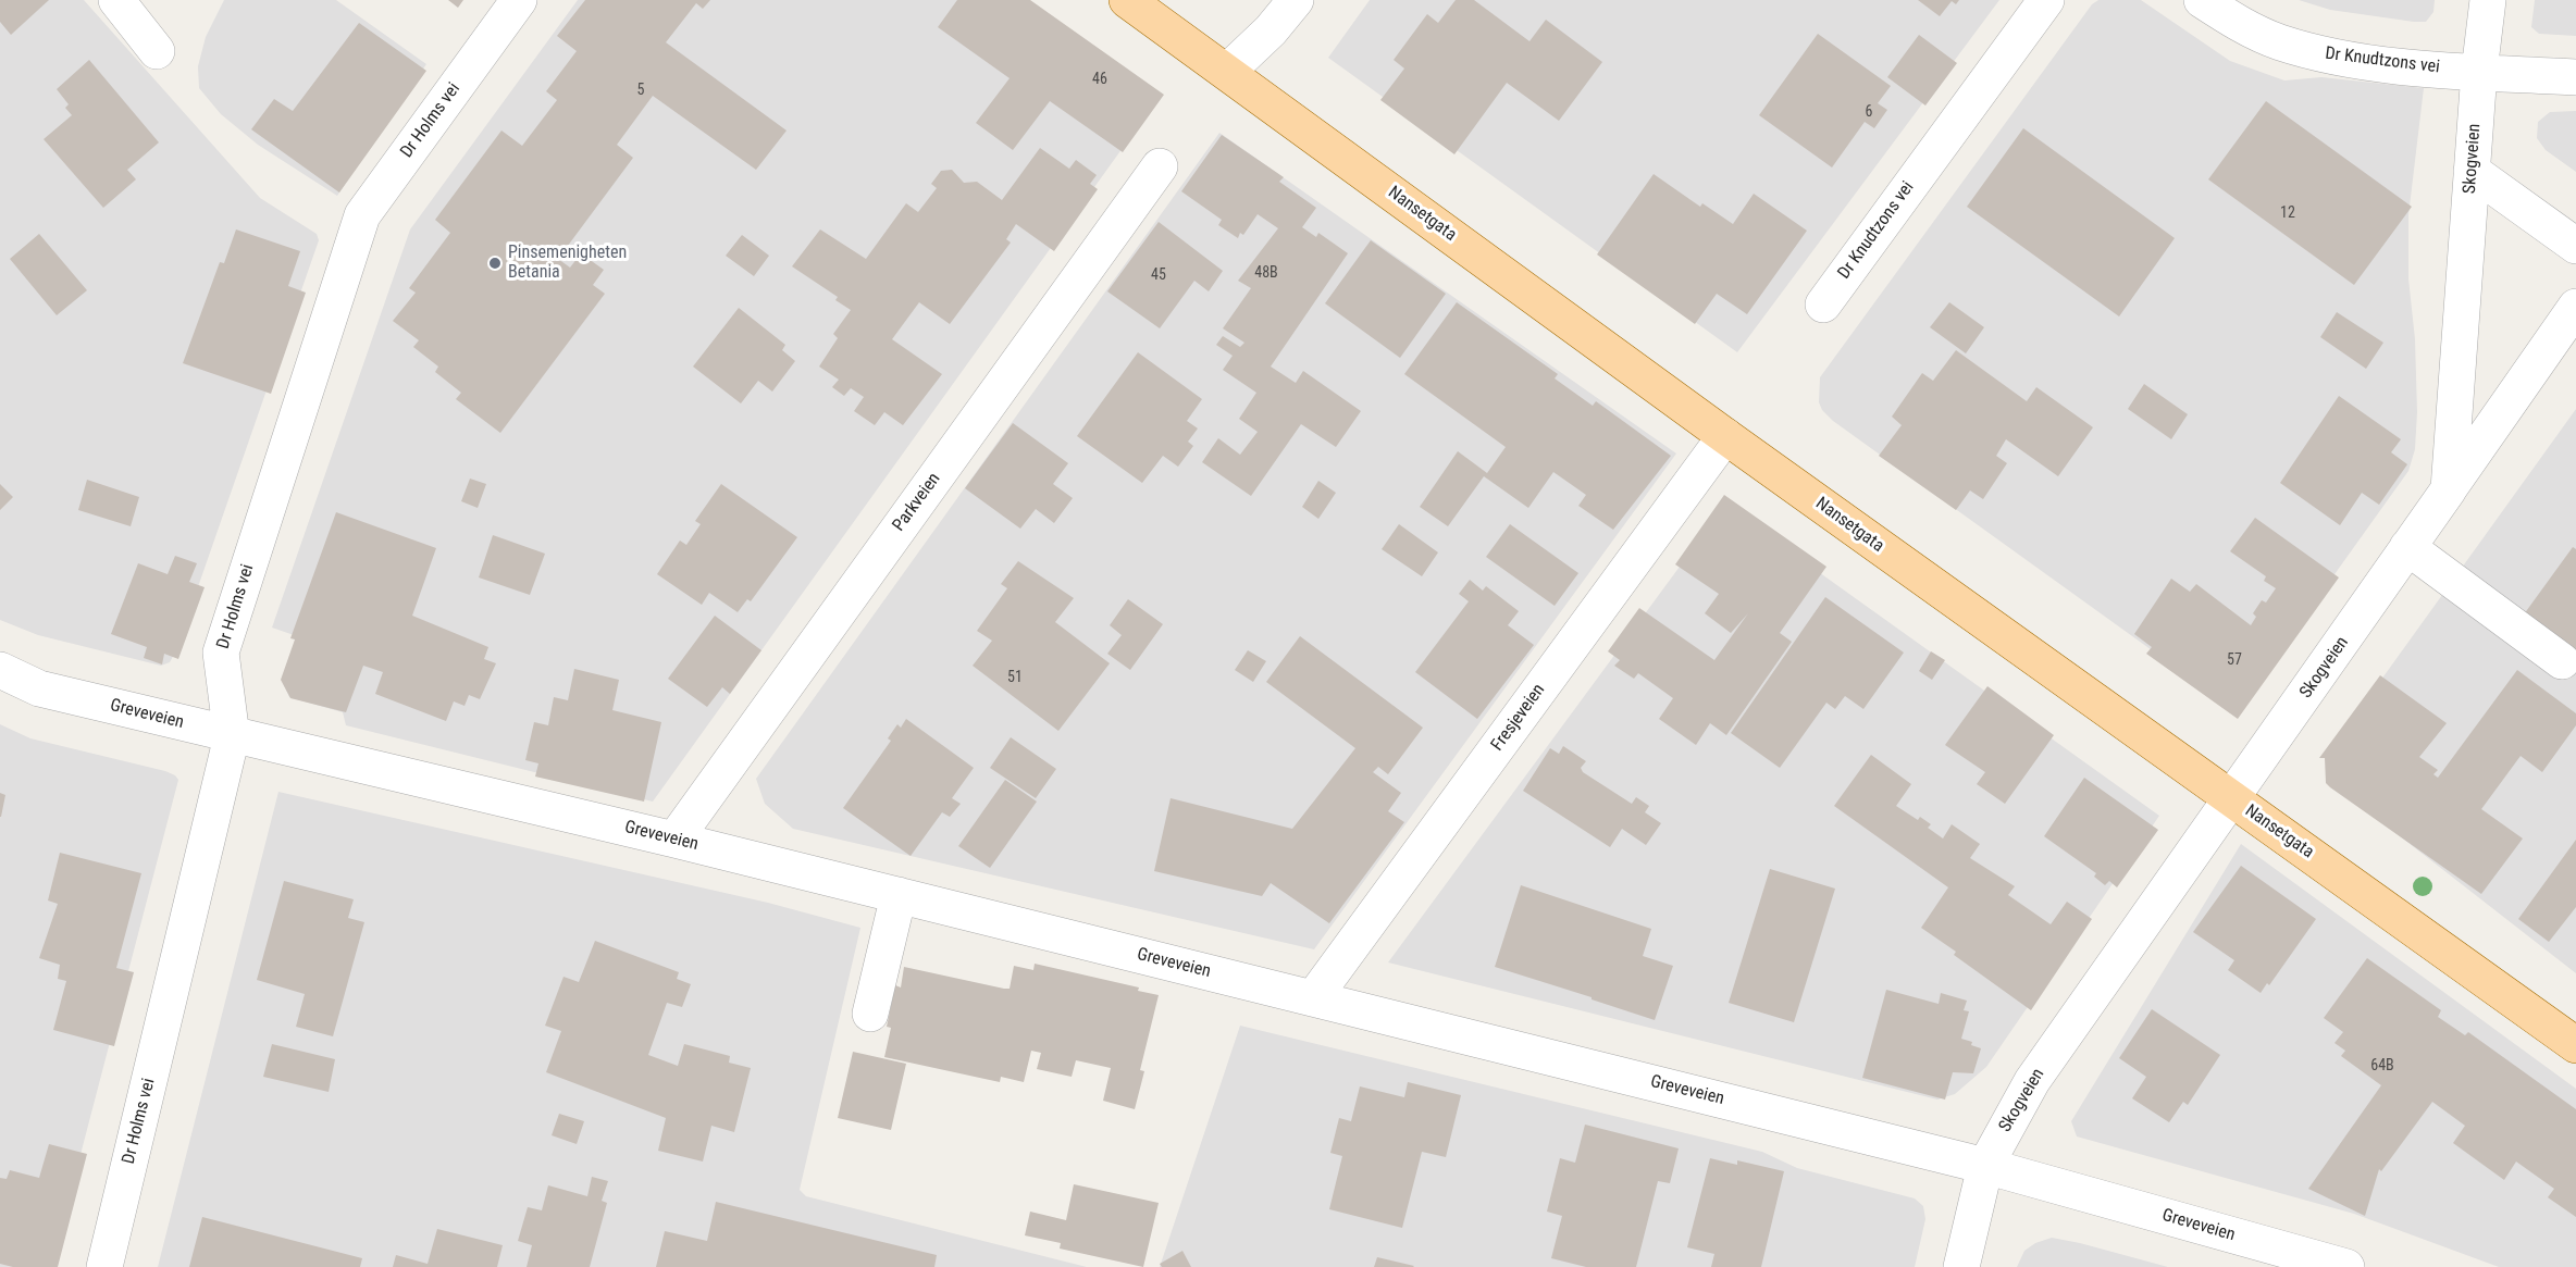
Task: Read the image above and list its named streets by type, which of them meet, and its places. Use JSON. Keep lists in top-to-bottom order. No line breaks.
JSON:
{"streets":{"main road":["Nansetgata"],"street":["Dr Knudtzons vei","Dr Holms vei","Skogveien","Parkveien","Greveveien","Fresjeveien"]},"crossings":[["Dr Knudtzons vei","Skogveien"],["Dr Holms vei","Greveveien"],["Skogveien","Nansetgata"],["Skogveien","Greveveien"],["Nansetgata","Fresjeveien"],["Parkveien","Greveveien"],["Greveveien","Fresjeveien"]],"places":["Pinsemenigheten Betania"],"house_numbers":["46","5","6","12","48B","45","57","51","64B"]}
